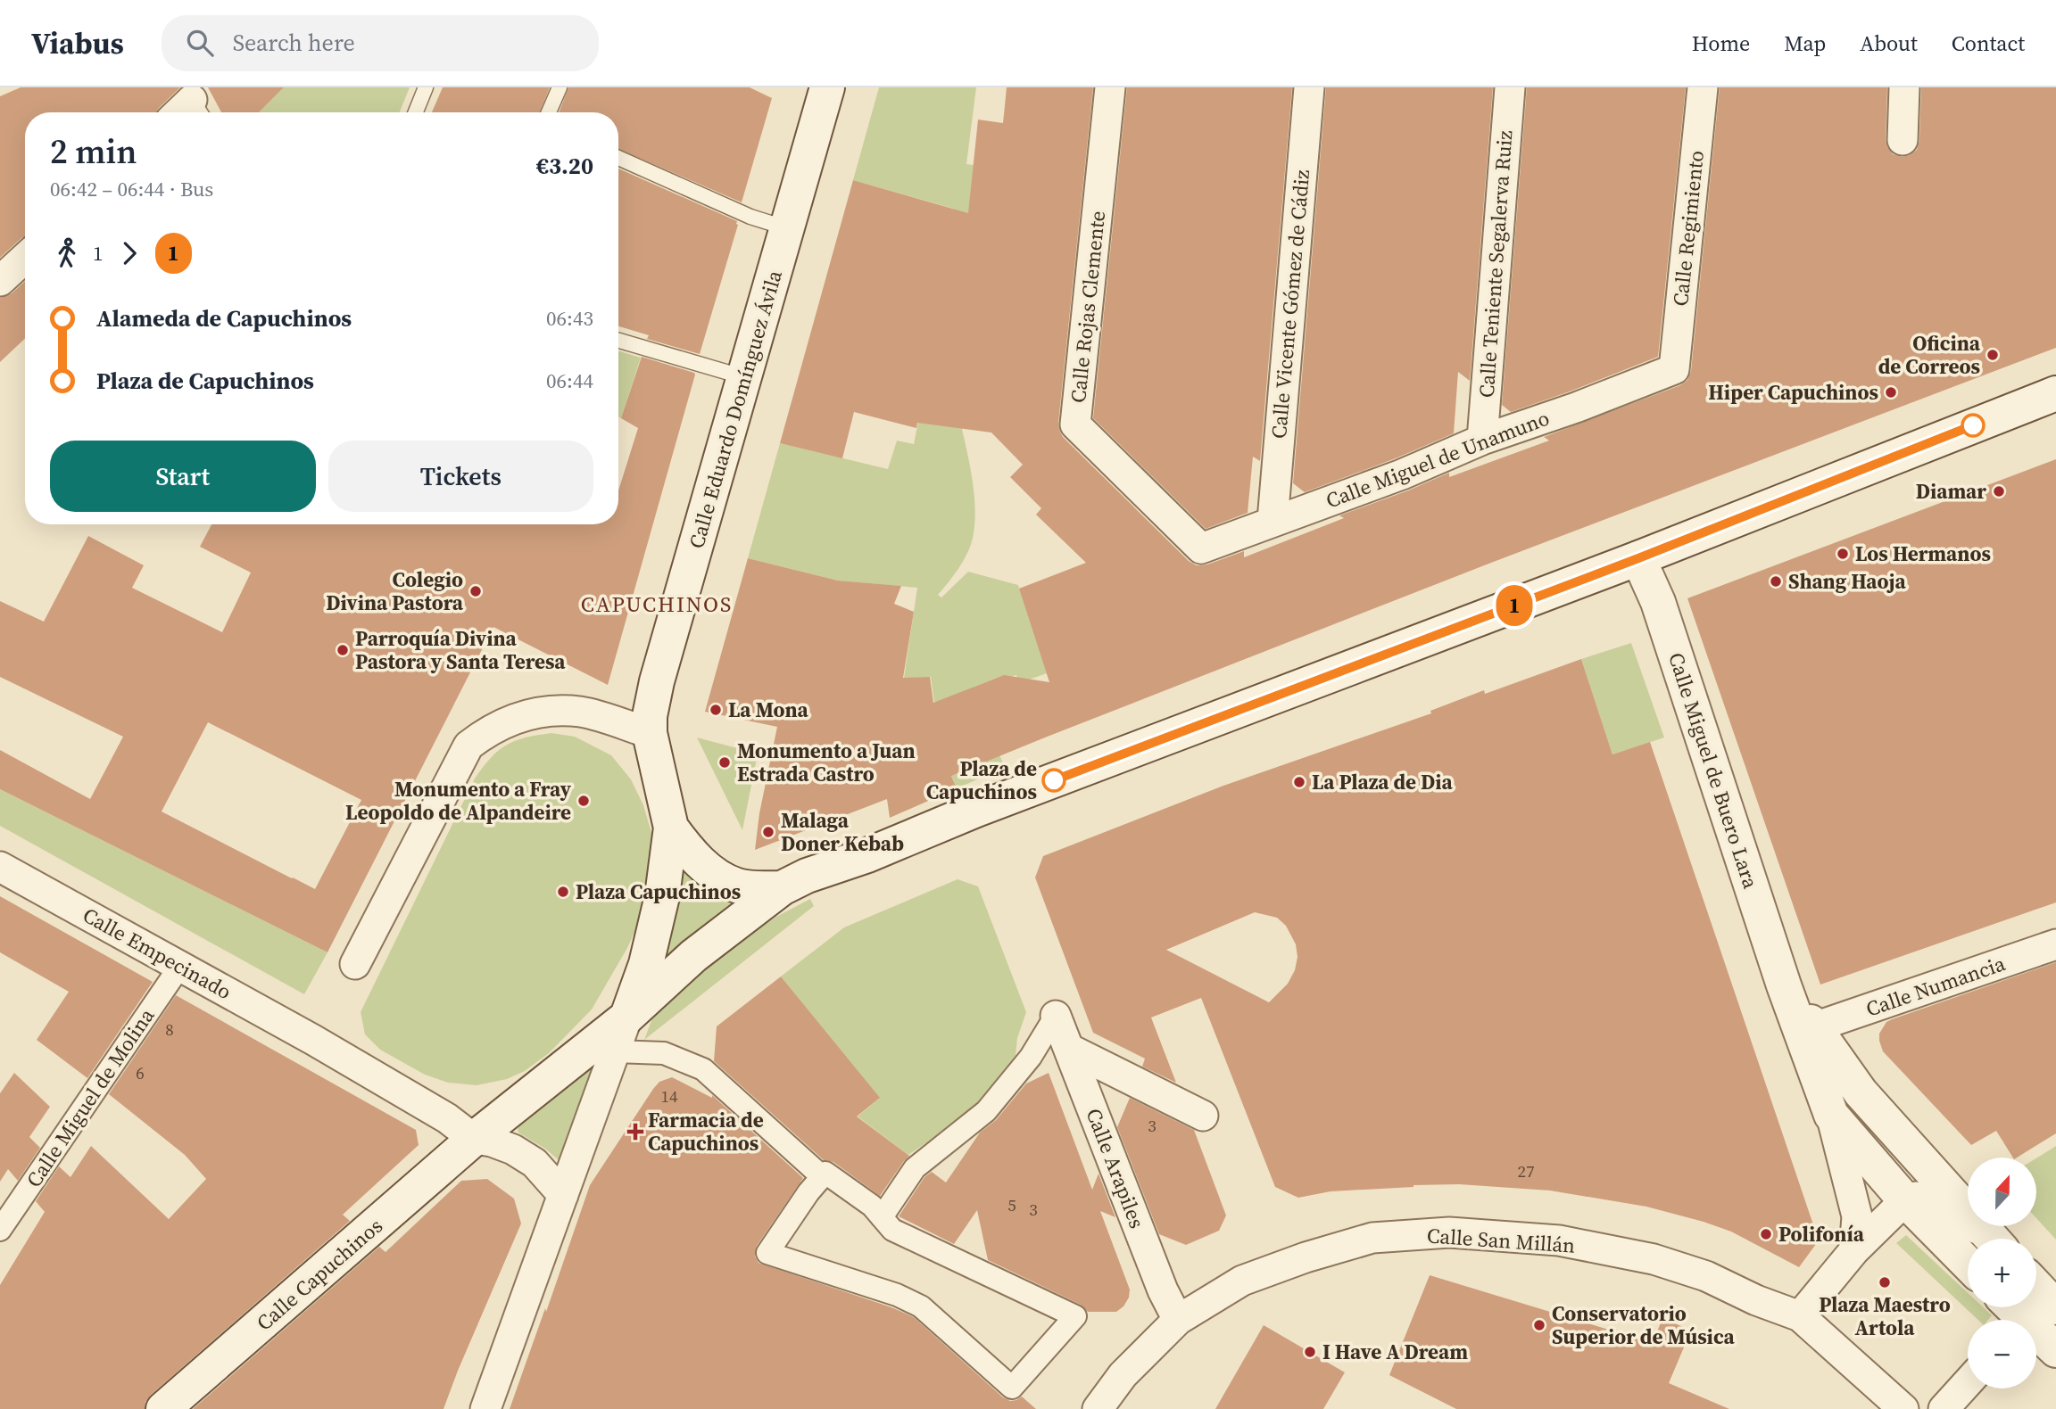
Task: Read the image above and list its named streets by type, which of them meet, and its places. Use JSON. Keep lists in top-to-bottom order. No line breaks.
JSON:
{"streets":{"main road":["Calle Eduardo Domínguez Ávila","Calle Miguel de Buero Lara","Calle Capuchinos"],"street":["Calle Regimiento","Calle Teniente Segalerva Ruiz","Calle Vicente Gómez de Cádiz","Calle Rojas Clemente","Calle Miguel de Unamuno","Calle Empecinado","Calle Numancia","Calle Miguel de Molina","Calle Arapiles","Calle San Millán"]},"crossings":[["Calle Regimiento","Calle Miguel de Unamuno"],["Calle Teniente Segalerva Ruiz","Calle Miguel de Unamuno"],["Calle Vicente Gómez de Cádiz","Calle Miguel de Unamuno"],["Calle Rojas Clemente","Calle Miguel de Unamuno"],["Calle Miguel de Buero Lara","Calle Numancia"],["Calle Empecinado","Calle Miguel de Molina"],["Calle Empecinado","Calle Capuchinos"],["Calle Arapiles","Calle San Millán"]],"districts":["CAPUCHINOS"],"places":{"other":["Oficina de Correos","Hiper Capuchinos","Diamar","Los Hermanos","Shang Haoja","Colegio Divina Pastora","Parroquía Divina Pastora y Santa Teresa","La Mona","Monumento a Juan Estrada Castro","Plaza de Capuchinos","La Plaza de Dia","Monumento a Fray Leopoldo de Alpandeire","Malaga Doner Kebab","Plaza Capuchinos","Polifonía","Plaza Maestro Artola","Conservatorio Superior de Música","I Have A Dream"],"health":["Farmacia de Capuchinos"]},"lines":["bus line 1"],"house_numbers":["8","6","14","3","27","5","3"],"north":"top","page":{"header":"Viabus","search":"Search here","nav":["Home","Map","About","Contact"],"on_map":"1","heading":["2 min","06:42 – 06:44 · Bus","€3.20"],"legs":["1","1"],"list":[{"name":"Alameda de Capuchinos","value":"06:43"},{"name":"Plaza de Capuchinos","value":"06:44"}],"buttons":["Start","Tickets"],"map_buttons":["+","−"]}}
